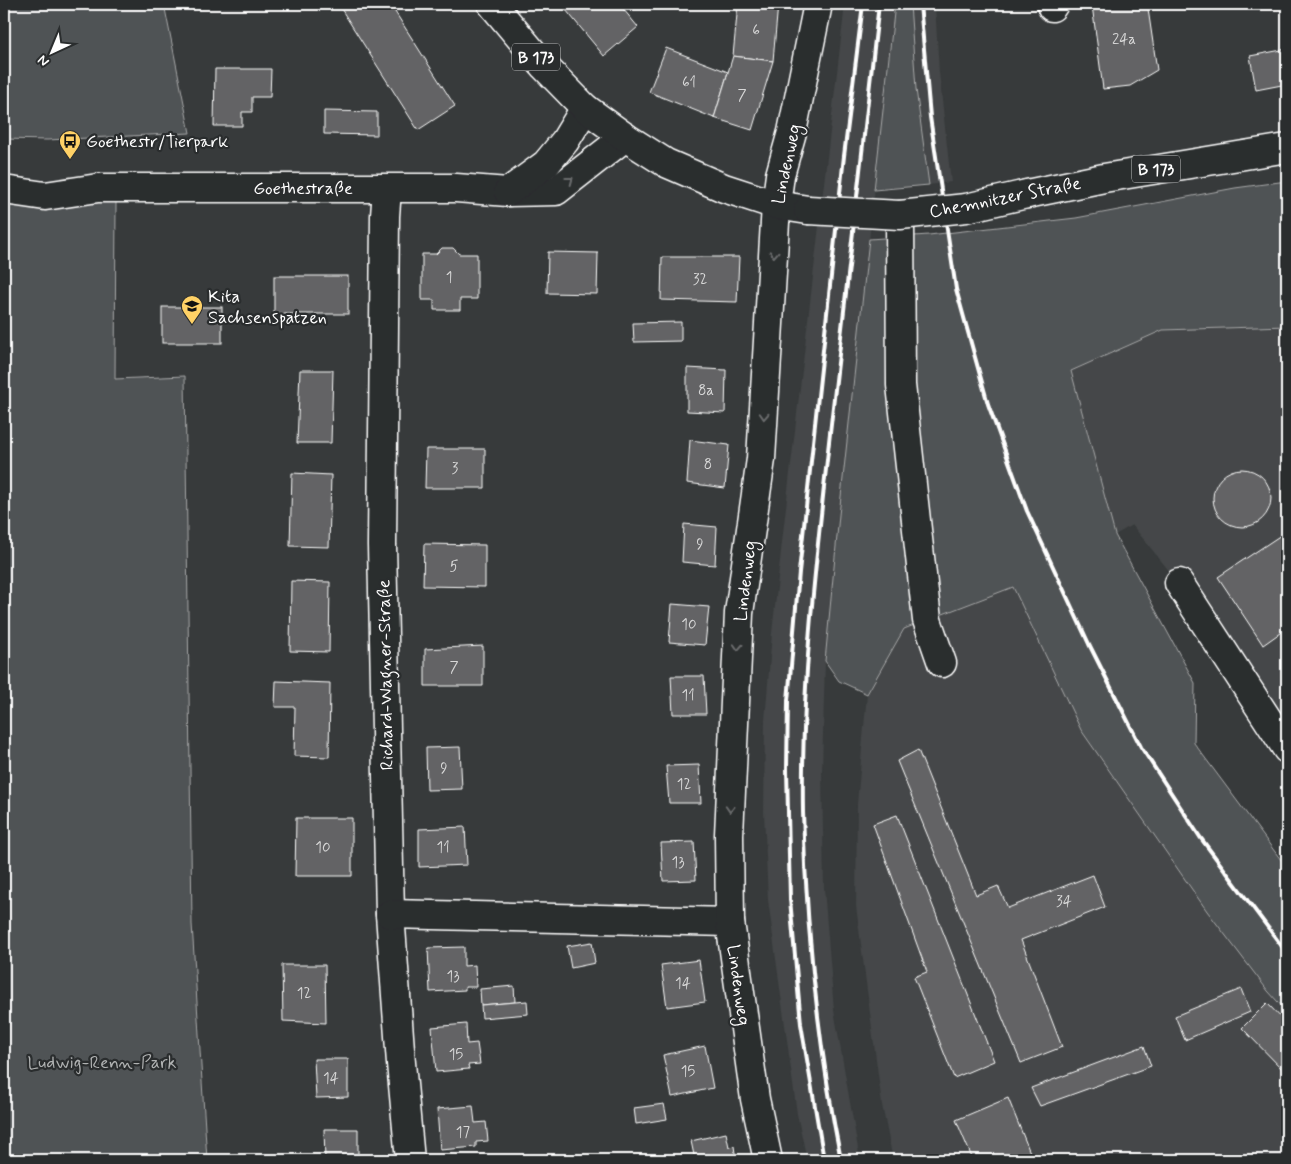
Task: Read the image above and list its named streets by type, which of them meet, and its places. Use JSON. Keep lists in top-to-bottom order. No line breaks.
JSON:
{"streets":{"street":["B 173","Lindenweg","Goethestraße","Chemnitzer Straße","Richard-Wagner-Straße"]},"crossings":[["Lindenweg","Chemnitzer Straße"],["Goethestraße","Chemnitzer Straße"],["Goethestraße","Richard-Wagner-Straße"]],"parks":["Ludwig-Renn-Park"],"places":{"bus stop":["Goethestr/Tierpark"],"school or university":["Kita Sachsenspatzen"]},"house_numbers":["6","24a","61","7","1","32","8a","8","3","9","5","10","7","11","9","12","10","11","13","34","13","14","12","15","15","14","17"],"north":"bottom left"}
